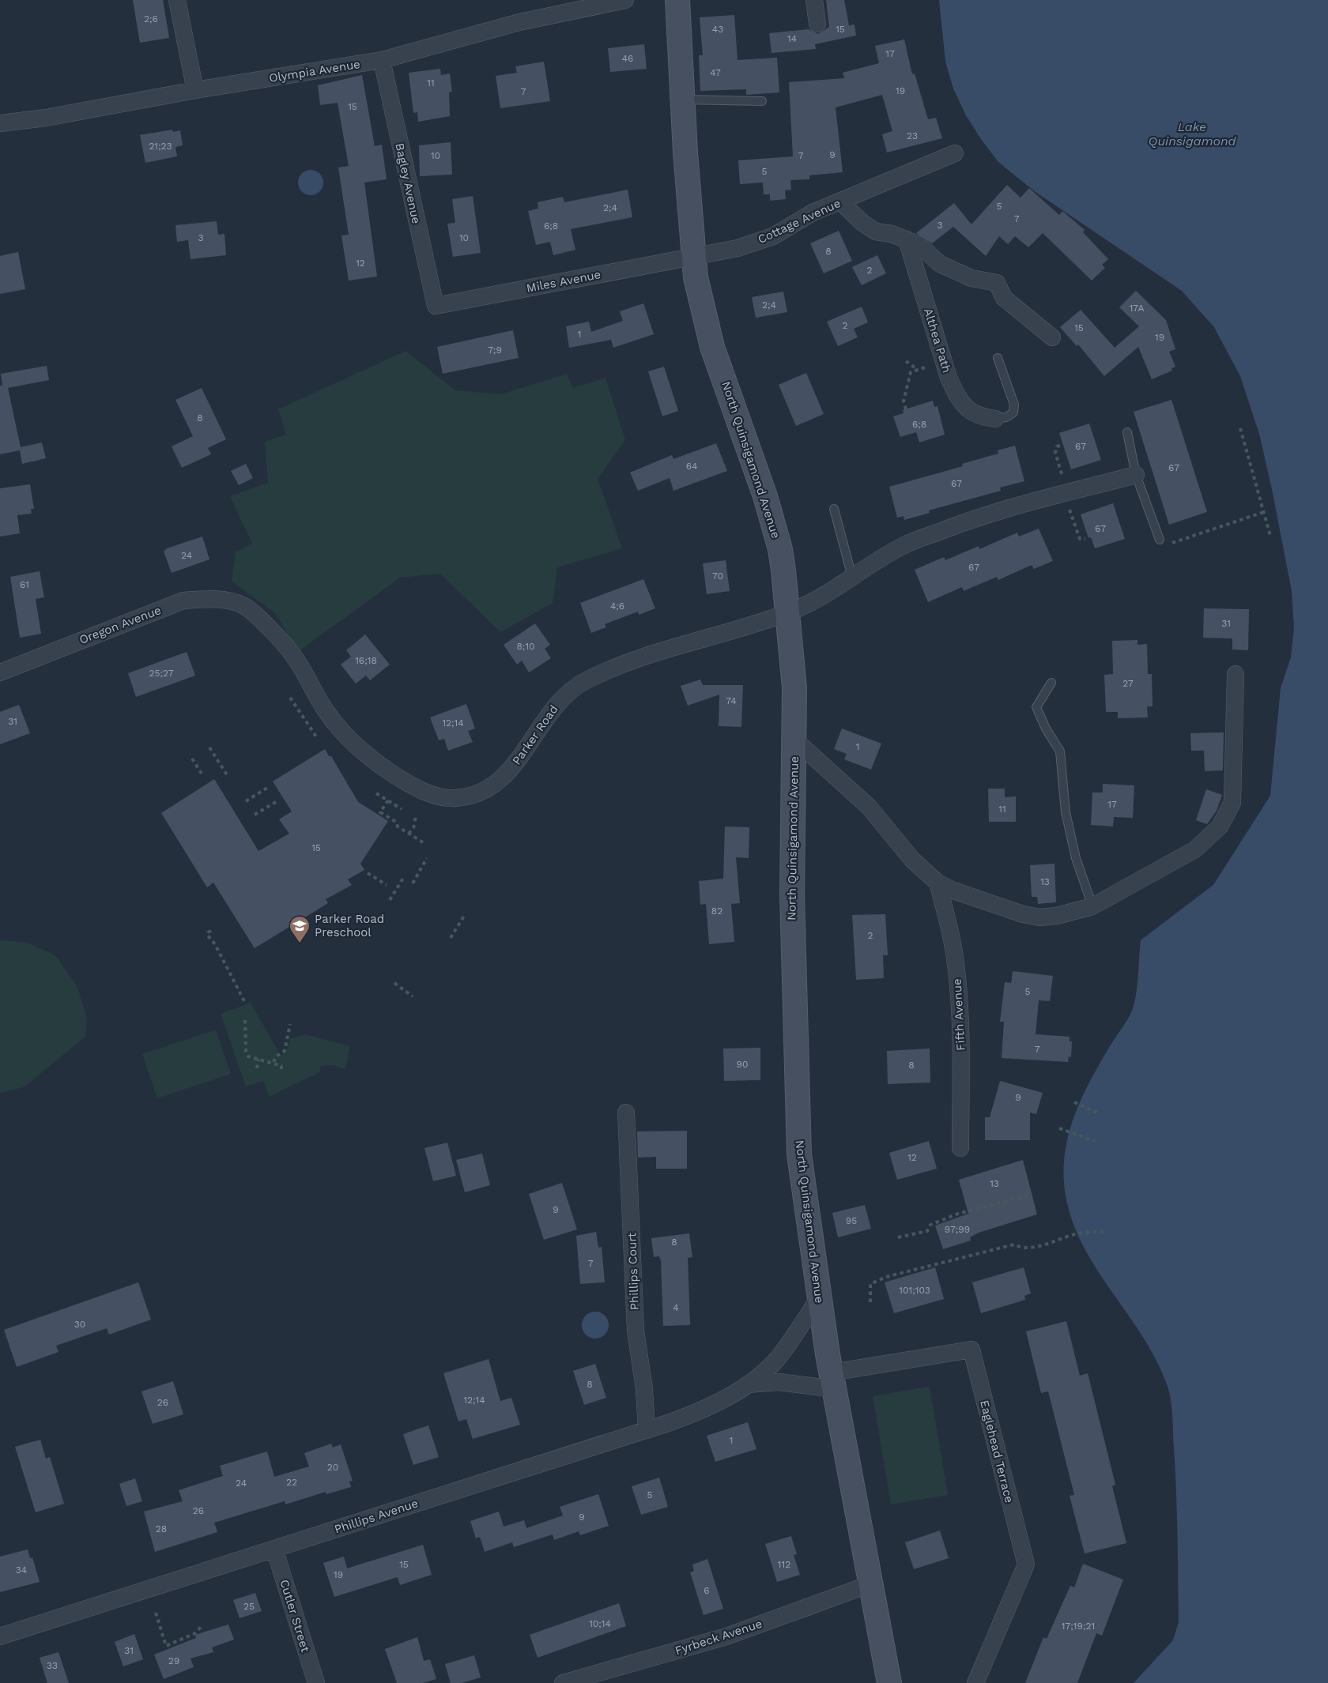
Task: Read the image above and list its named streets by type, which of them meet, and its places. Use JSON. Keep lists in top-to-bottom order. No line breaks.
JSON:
{"streets":{"main road":["North Quinsigamond Avenue"],"street":["Olympia Avenue","Bagley Avenue","Cottage Avenue","Miles Avenue","Althea Path","Oregon Avenue","Parker Road","Fifth Avenue","Phillips Court","Eaglehead Terrace","Phillips Avenue","Cutler Street","Fyrbeck Avenue"]},"crossings":[["Olympia Avenue","Bagley Avenue"],["Bagley Avenue","Miles Avenue"],["Cottage Avenue","Miles Avenue"],["Cottage Avenue","North Quinsigamond Avenue"],["Miles Avenue","North Quinsigamond Avenue"],["North Quinsigamond Avenue","Parker Road"],["North Quinsigamond Avenue","Eaglehead Terrace"],["North Quinsigamond Avenue","Phillips Avenue"],["North Quinsigamond Avenue","Fyrbeck Avenue"],["Oregon Avenue","Parker Road"],["Phillips Court","Phillips Avenue"],["Eaglehead Terrace","Phillips Avenue"],["Phillips Avenue","Cutler Street"]],"water":["Lake Quinsigamond"],"places":{"school or university":["Parker Road Preschool"]},"house_numbers":["2;6","43","15","14","17","46","47","11","19","7","15","23","21;23","9","10","7","5","5","2;4","7","3","6;8","3","10","8","12","2","2;4","17A","2","15","1","19","7;9","8","6;8","67","64","67","67","67","24","67","70","61","4;6","31","8;10","16;18","25;27","27","74","31","12;14","1","17","11","15","13","82","2","5","7","90","8","9","12","13","9","95","97;99","8","7","101;103","4","30","8","12;14","26","1","20","22","24","5","26","9","28","15","112","34","19","6","25","10;14","17;19;21","31","29","33"]}
